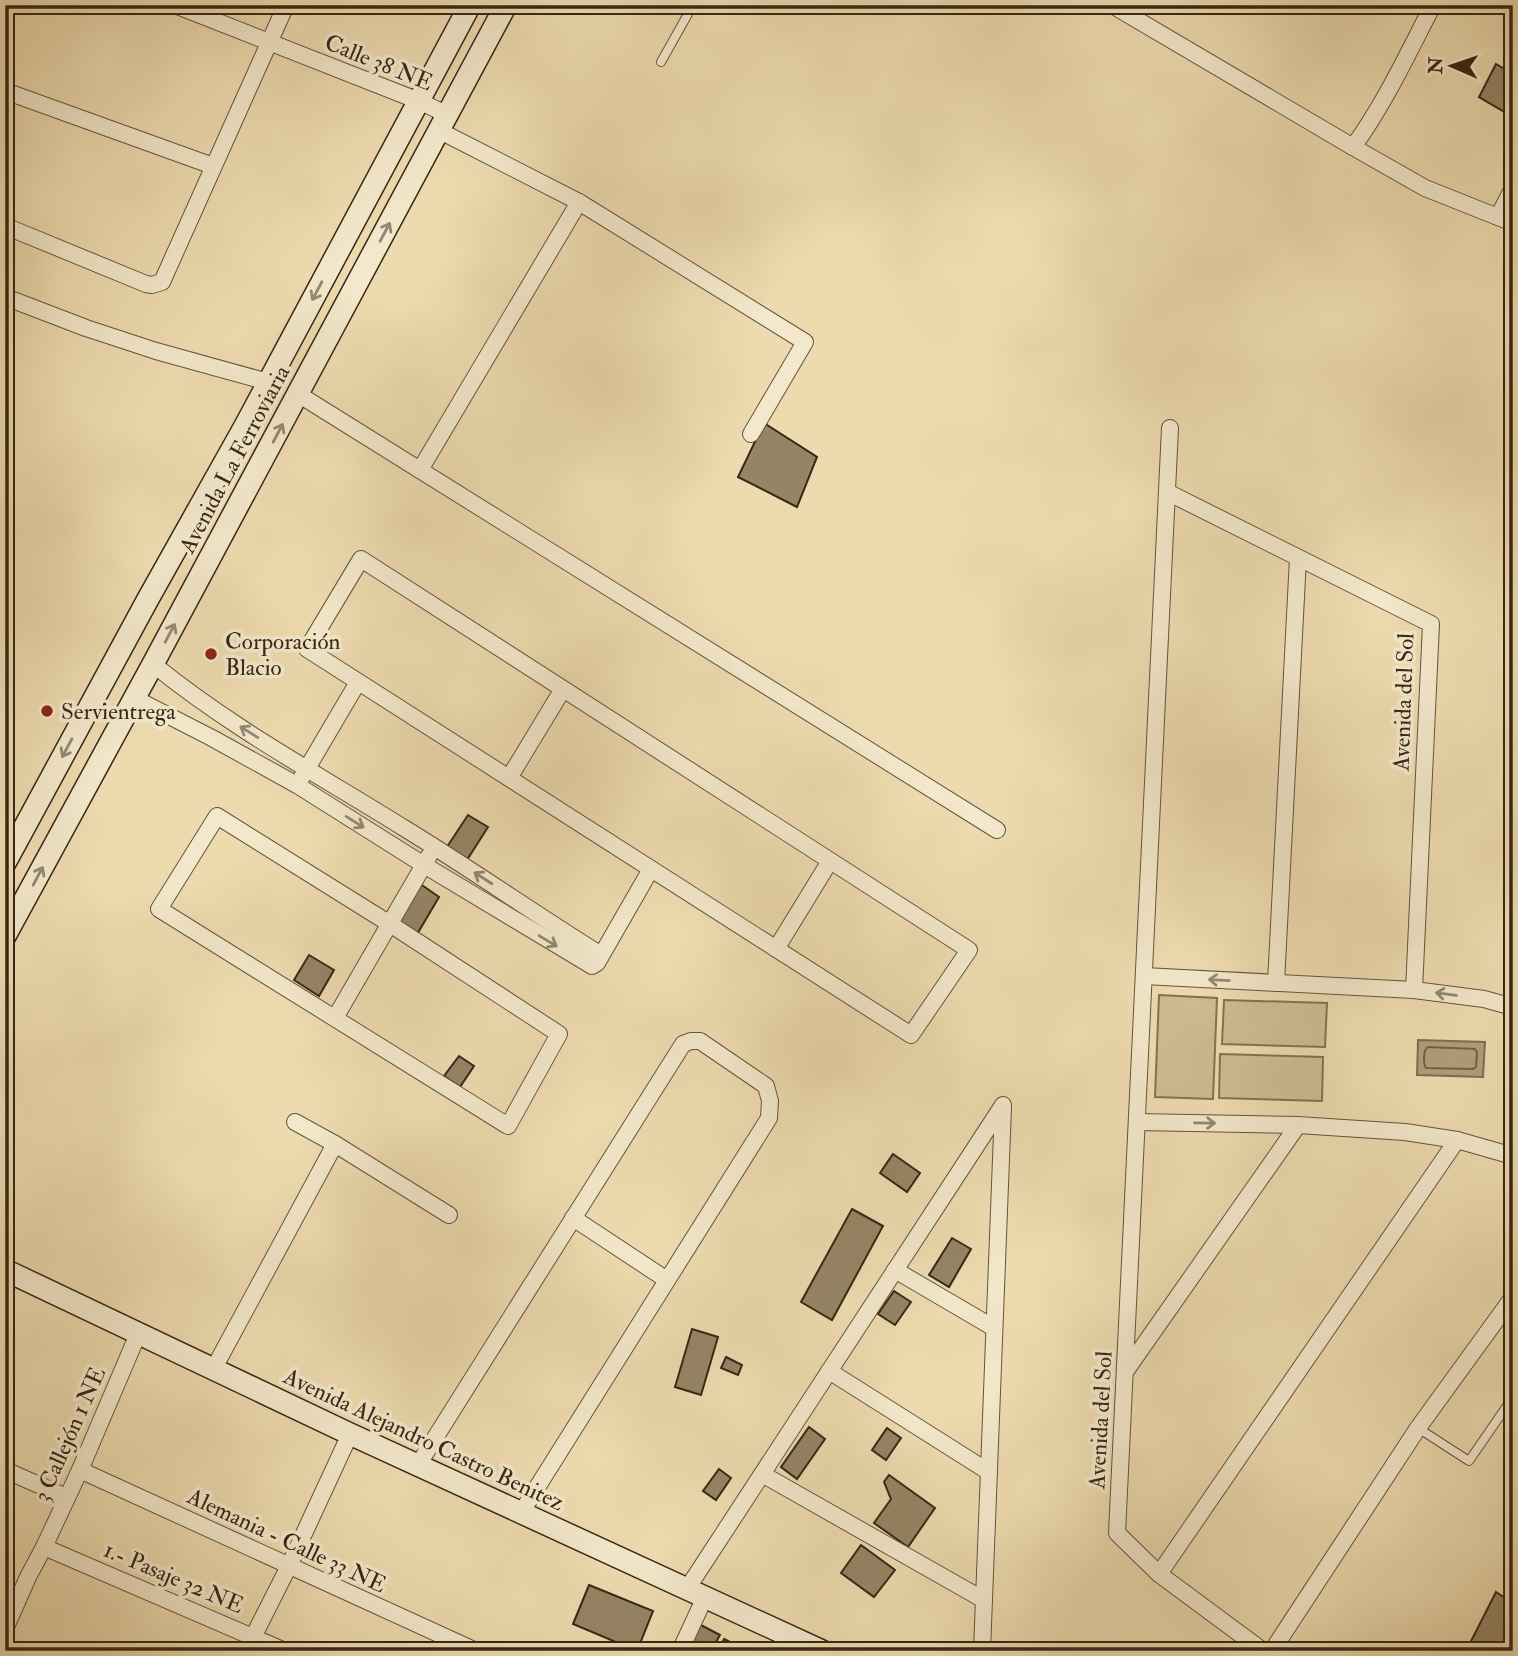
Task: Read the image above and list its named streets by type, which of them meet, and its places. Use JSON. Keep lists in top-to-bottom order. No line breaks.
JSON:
{"streets":{"main road":["Avenida La Ferroviaria","Avenida Alejandro Castro Benitez"],"street":["Calle 38 NE","Avenida del Sol","3 Callejón 1 NE","Alemania - Calle 33 NE","1.- Pasaje 32 NE"]},"crossings":[["Calle 38 NE","Avenida La Ferroviaria"],["3 Callejón 1 NE","Avenida Alejandro Castro Benitez"],["3 Callejón 1 NE","Alemania - Calle 33 NE"],["3 Callejón 1 NE","1.- Pasaje 32 NE"]],"places":["Corporación Blacio","Servientrega"],"north":"left"}
